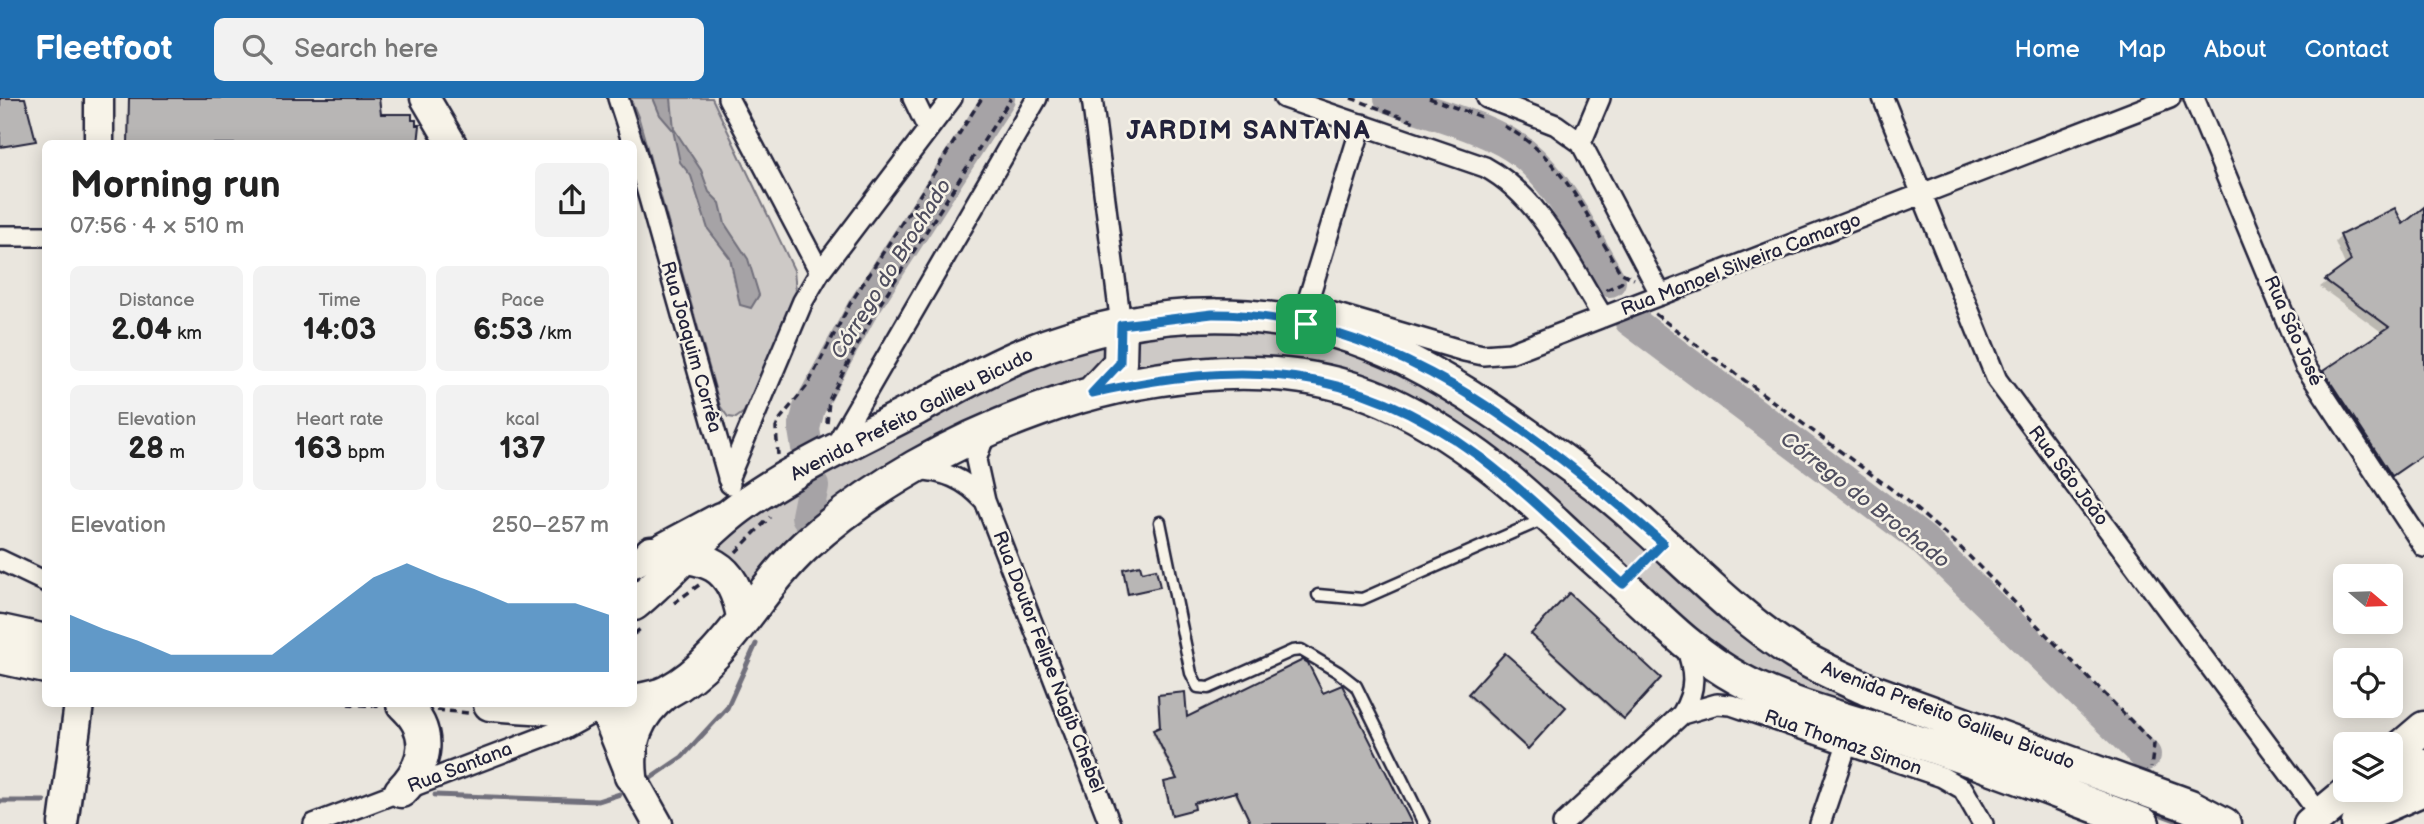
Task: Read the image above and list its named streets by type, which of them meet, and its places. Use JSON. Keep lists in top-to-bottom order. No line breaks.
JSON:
{"streets":{"main road":["Avenida Prefeito Galileu Bicudo"],"street":["Rua Manoel Silveira Camargo","Rua São José","Rua Joaquim Corrêa","Rua São João","Rua Doutor Felipe Nagib Chebel","Rua Thomaz Simon","Rua Santana"]},"crossings":[["Rua Manoel Silveira Camargo","Avenida Prefeito Galileu Bicudo"],["Rua Manoel Silveira Camargo","Rua São João"],["Rua Joaquim Corrêa","Avenida Prefeito Galileu Bicudo"],["Avenida Prefeito Galileu Bicudo","Rua Doutor Felipe Nagib Chebel"],["Avenida Prefeito Galileu Bicudo","Rua Thomaz Simon"]],"districts":["JARDIM SANTANA"],"water":["Córrego do Brochado"],"north":"right","page":{"header":"Fleetfoot","search":"Search here","nav":["Home","Map","About","Contact"],"heading":["Morning run","07:56 · 4 × 510 m"],"stats":[["Distance","2.04 km"],["Time","14:03"],["Pace","6:53 /km"],["Elevation","28 m"],["Heart rate","163 bpm"],["kcal","137"]],"chart":["Elevation","250–257 m"]}}
